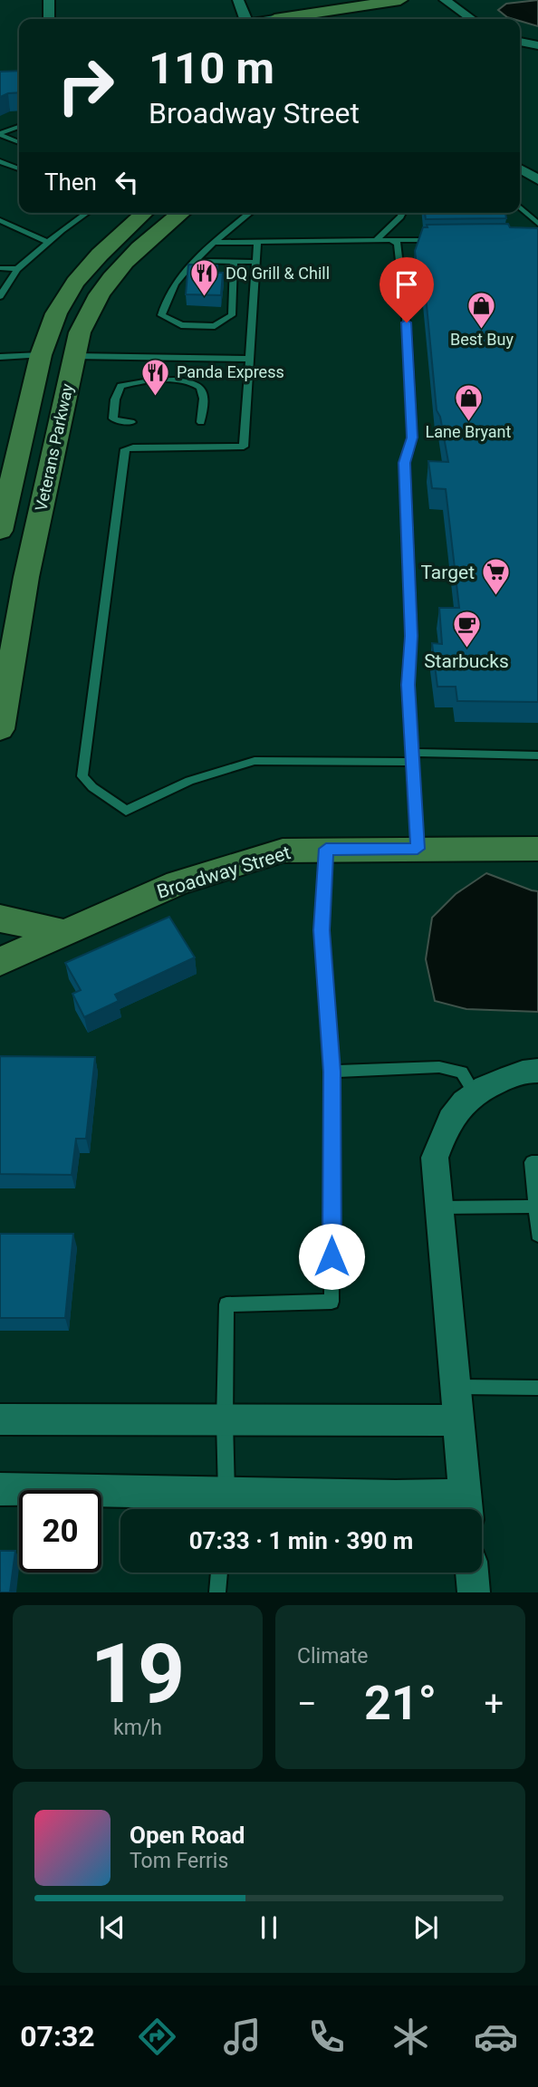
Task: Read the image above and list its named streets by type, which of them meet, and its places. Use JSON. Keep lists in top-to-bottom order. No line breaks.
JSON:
{"streets":{"main road":["Veterans Parkway","Broadway Street"]},"places":{"restaurant":["DQ Grill & Chill","Panda Express"],"shop":["Best Buy","Lane Bryant"],"supermarket":["Target"],"cafe":["Starbucks"]},"page":{"turn":["110 m","Broadway Street"],"then":"Then","limit":"20","trip":"07:33 · 1 min · 390 m","tile":[["19","km/h"],"Climate"],"heat":["−","21°","+"],"song":["Open Road","Tom Ferris"],"tabs":"07:32"}}
